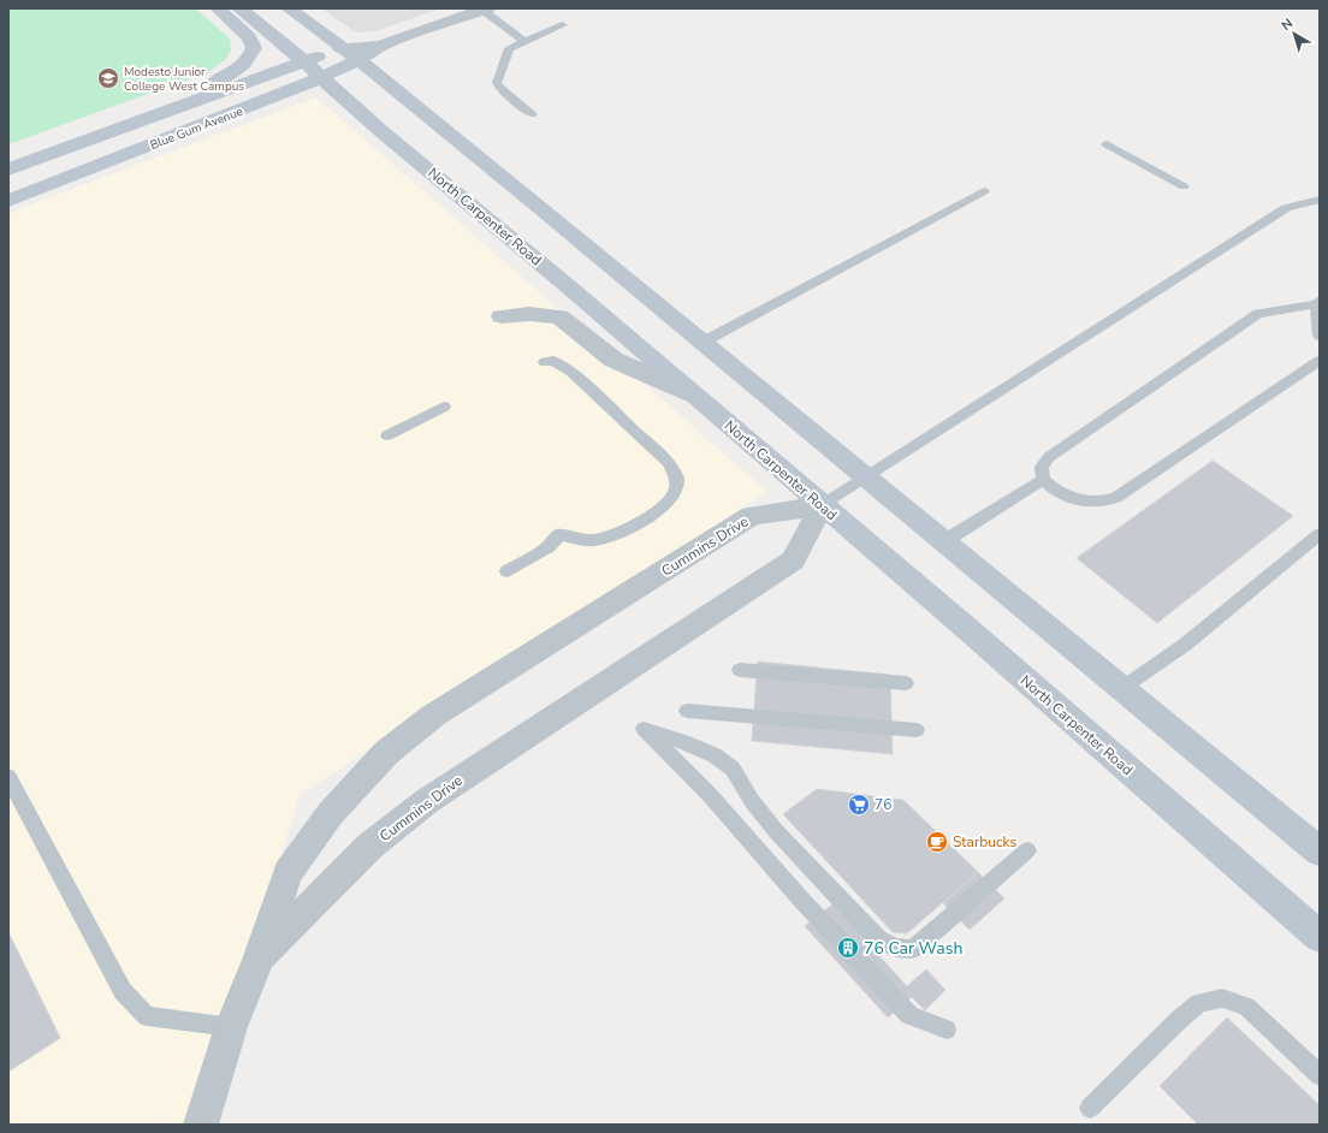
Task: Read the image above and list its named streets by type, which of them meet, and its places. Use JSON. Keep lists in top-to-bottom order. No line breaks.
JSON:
{"streets":{"main road":["Blue Gum Avenue","North Carpenter Road"],"street":["Cummins Drive"]},"crossings":[["Blue Gum Avenue","North Carpenter Road"],["North Carpenter Road","Cummins Drive"]],"places":{"school or university":["Modesto Junior College West Campus"],"supermarket":["76"],"cafe":["Starbucks"],"building":["76 Car Wash"]},"north":"top left"}
